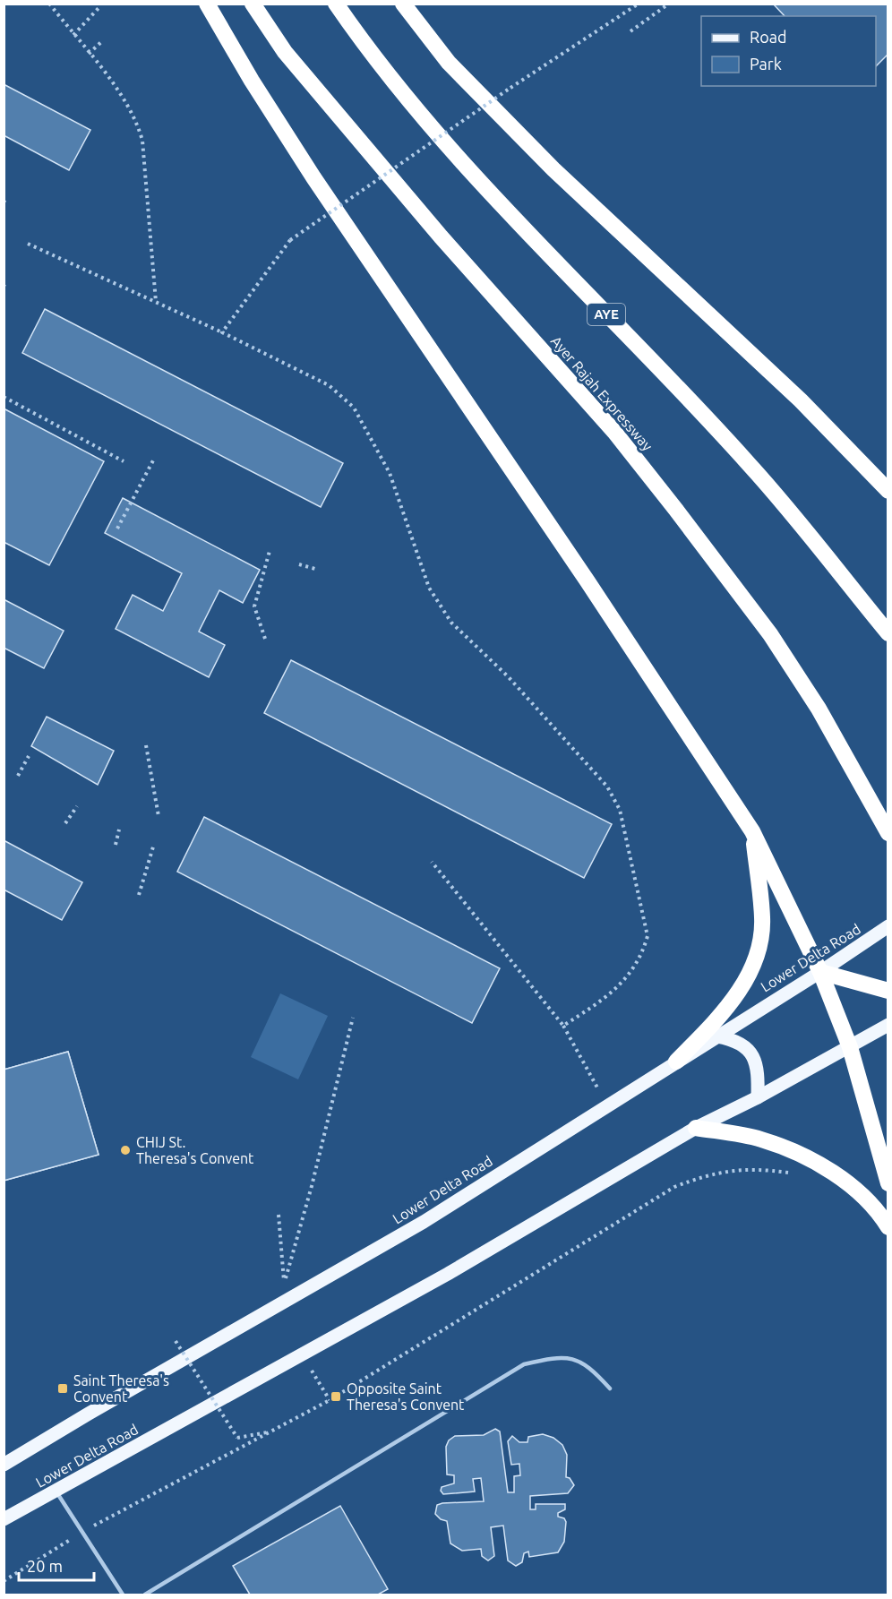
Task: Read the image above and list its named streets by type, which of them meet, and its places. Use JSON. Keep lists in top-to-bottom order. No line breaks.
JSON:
{"streets":{"highway":["AYE","Ayer Rajah Expressway"],"main road":["Lower Delta Road"]},"places":{"other":["CHIJ St. Theresa's Convent"],"transit":["Saint Theresa's Convent","Opposite Saint Theresa's Convent"]},"legend":["Road","Park"],"scale_bar":"20 m"}
